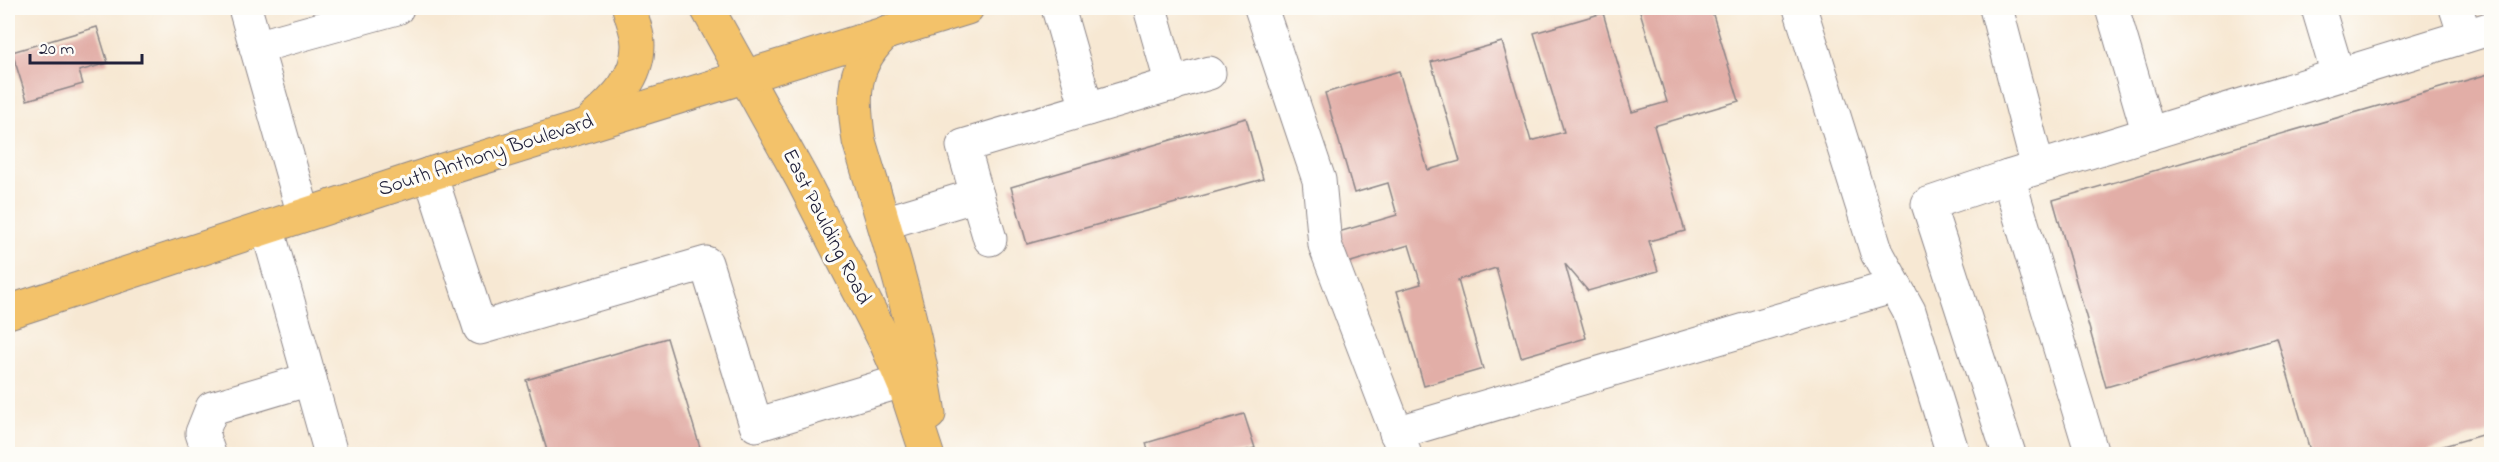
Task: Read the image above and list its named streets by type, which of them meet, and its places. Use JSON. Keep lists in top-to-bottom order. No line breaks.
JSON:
{"streets":{"main road":["South Anthony Boulevard","East Paulding Road"]},"crossings":[["South Anthony Boulevard","East Paulding Road"]],"scale_bar":"20 m"}
